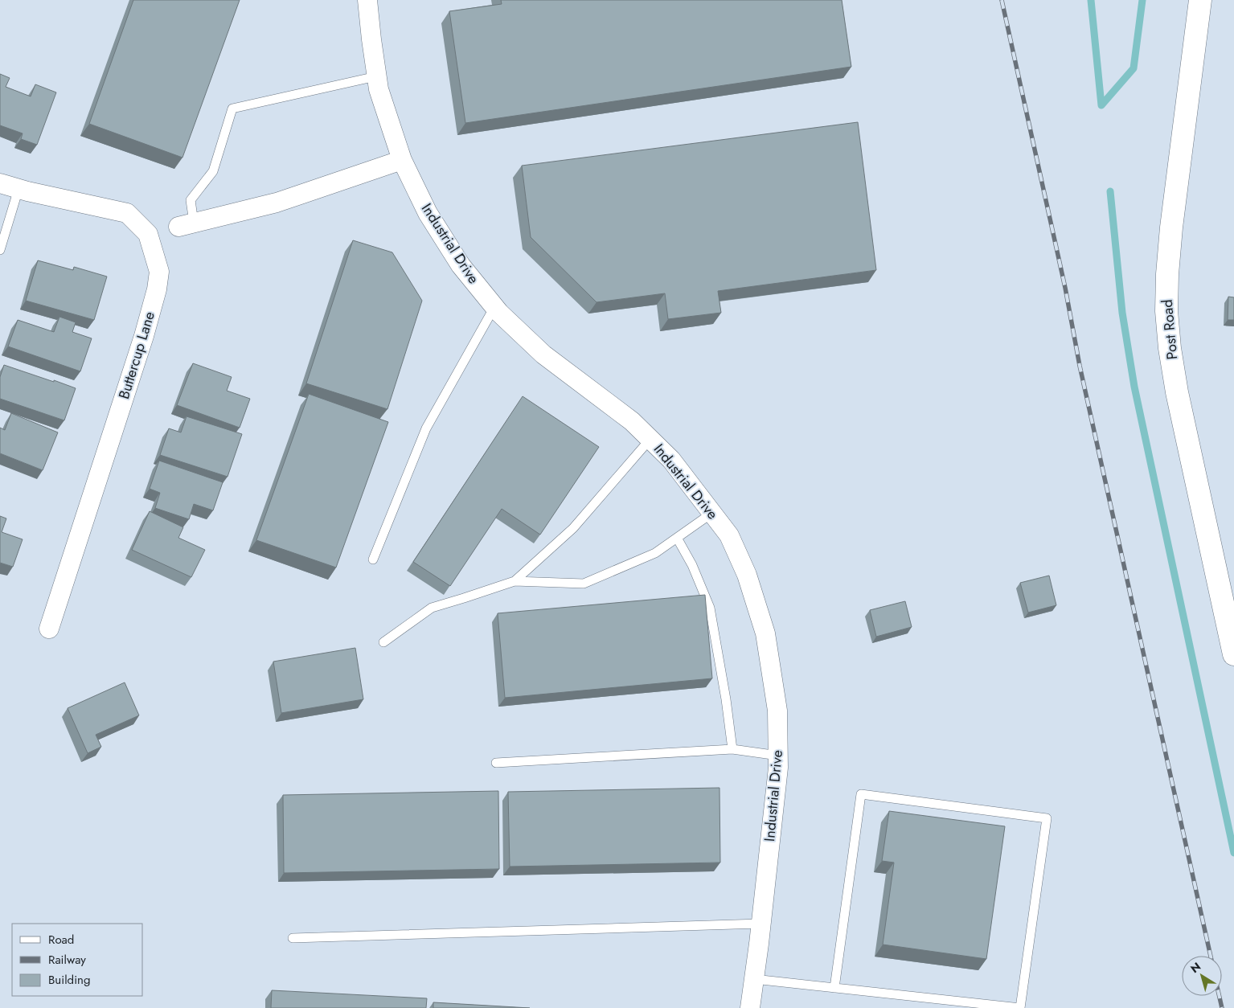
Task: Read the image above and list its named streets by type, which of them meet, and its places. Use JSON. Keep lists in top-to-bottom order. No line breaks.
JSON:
{"streets":{"street":["Industrial Drive","Post Road","Buttercup Lane"]},"legend":["Road","Railway","Building"],"north":"top left"}
